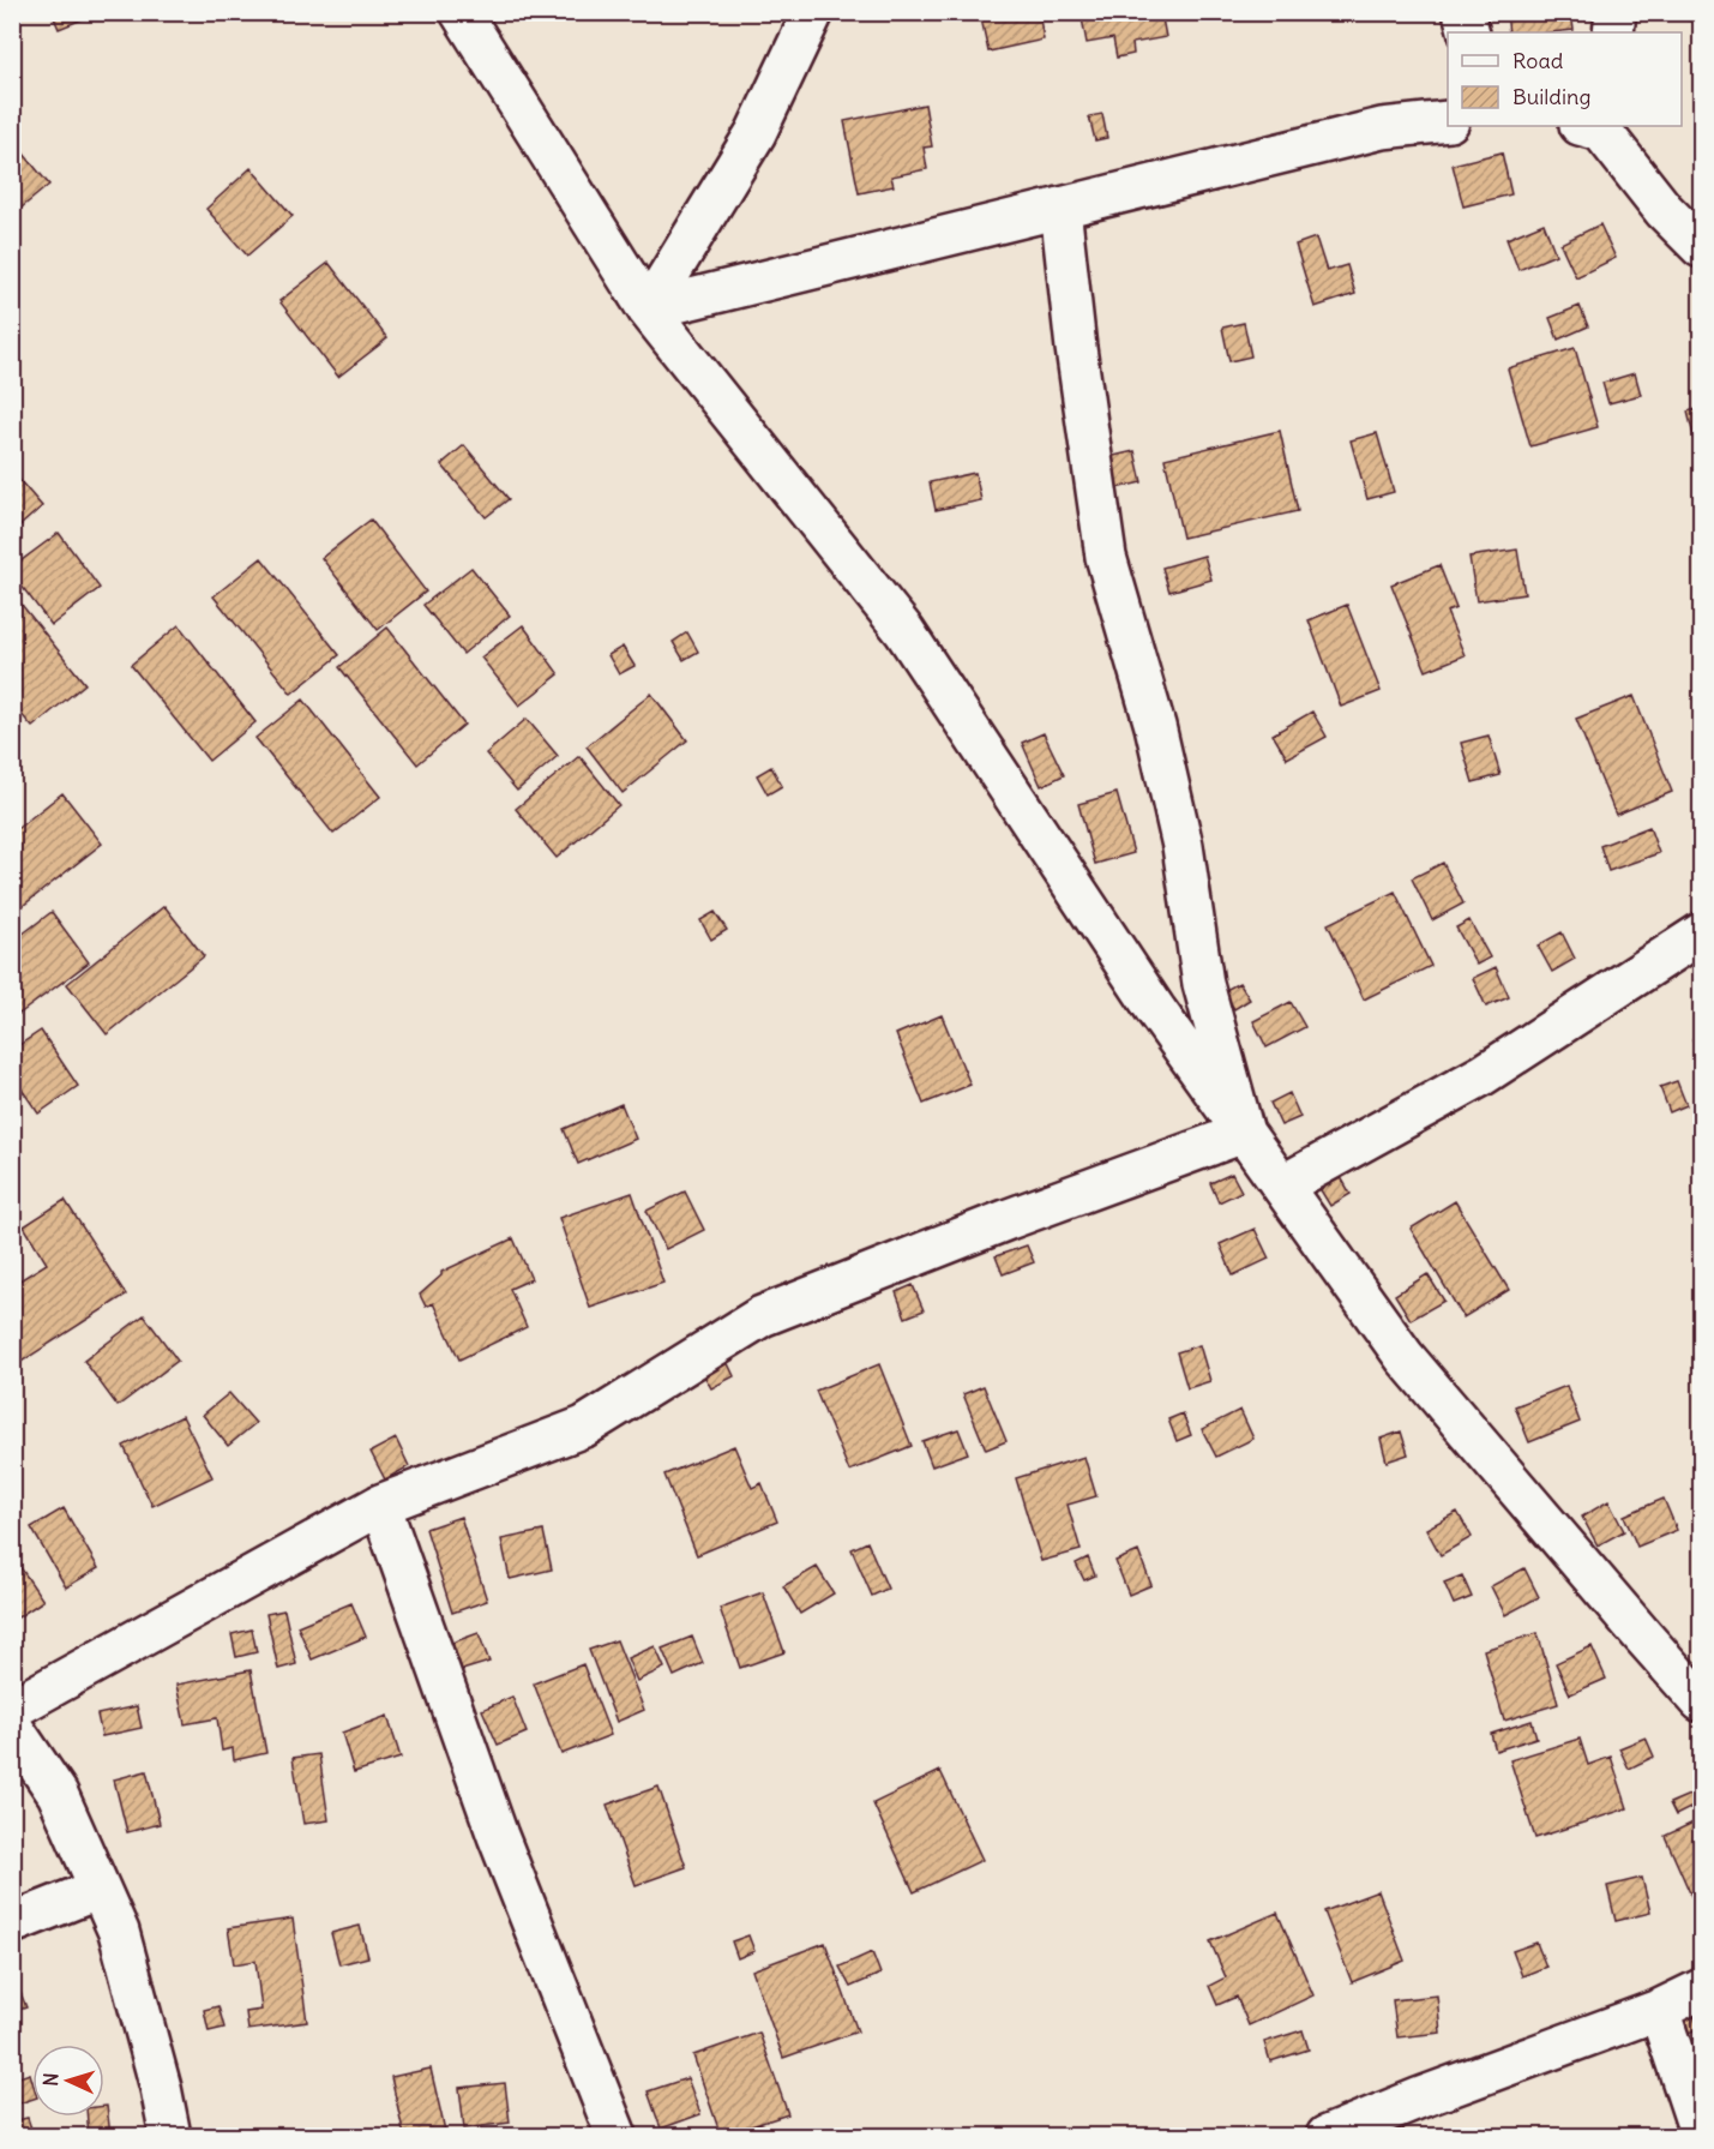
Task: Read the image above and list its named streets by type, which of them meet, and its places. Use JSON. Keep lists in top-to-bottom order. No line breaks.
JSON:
{"legend":["Road","Building"],"north":"left"}
